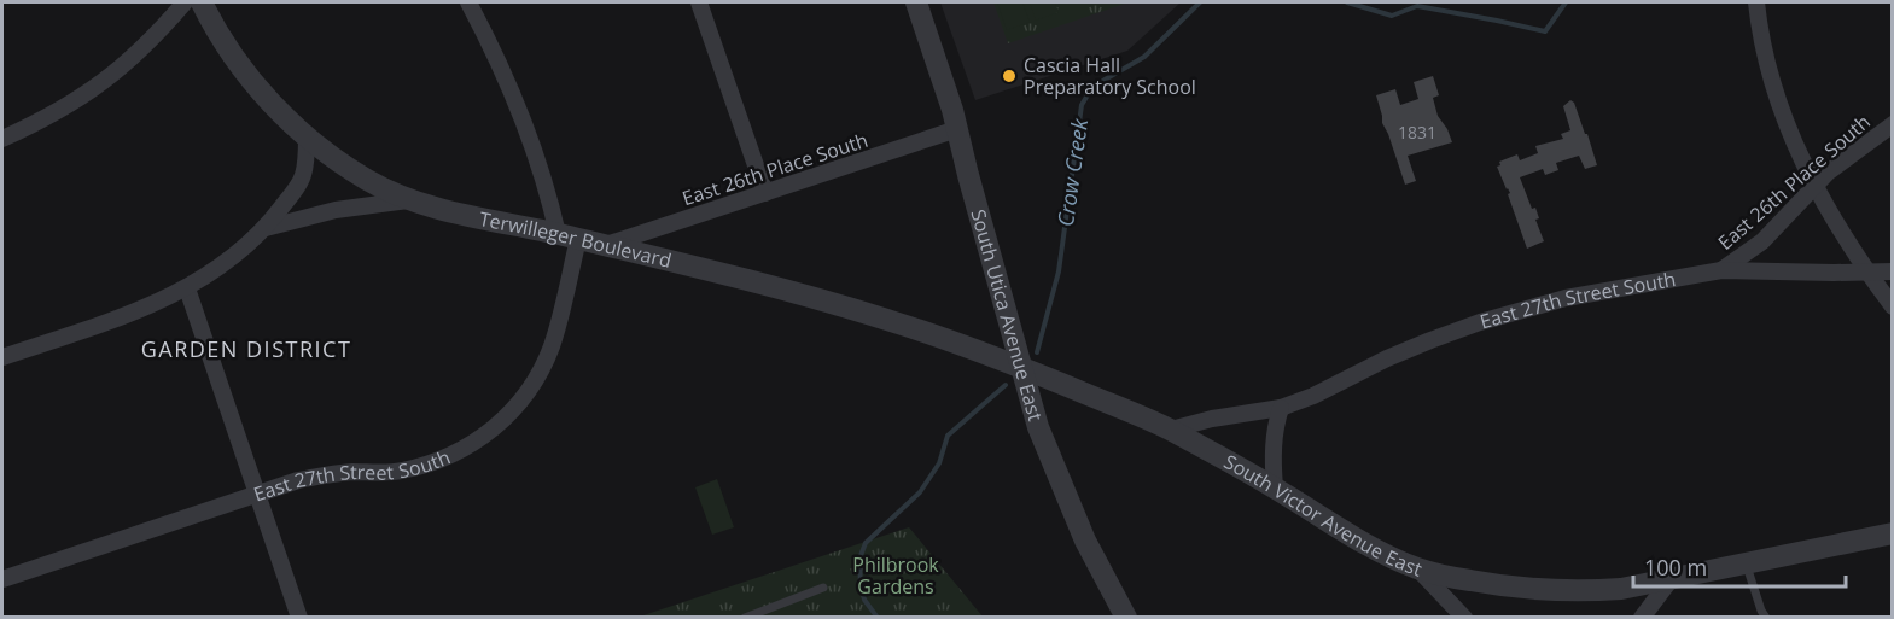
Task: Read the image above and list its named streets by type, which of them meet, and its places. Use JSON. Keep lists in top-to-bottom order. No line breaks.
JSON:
{"streets":{"street":["East 26th Place South","Terwilleger Boulevard","East 27th Street South","South Utica Avenue East","South Victor Avenue East"]},"crossings":[["East 26th Place South","Terwilleger Boulevard"],["East 26th Place South","East 27th Street South"],["East 26th Place South","South Utica Avenue East"],["Terwilleger Boulevard","East 27th Street South"],["Terwilleger Boulevard","South Utica Avenue East"],["East 27th Street South","South Victor Avenue East"]],"districts":["GARDEN DISTRICT"],"water":["Crow Creek"],"parks":["Philbrook Gardens"],"places":["Cascia Hall Preparatory School"],"house_numbers":["1831"],"scale_bar":"100 m"}
